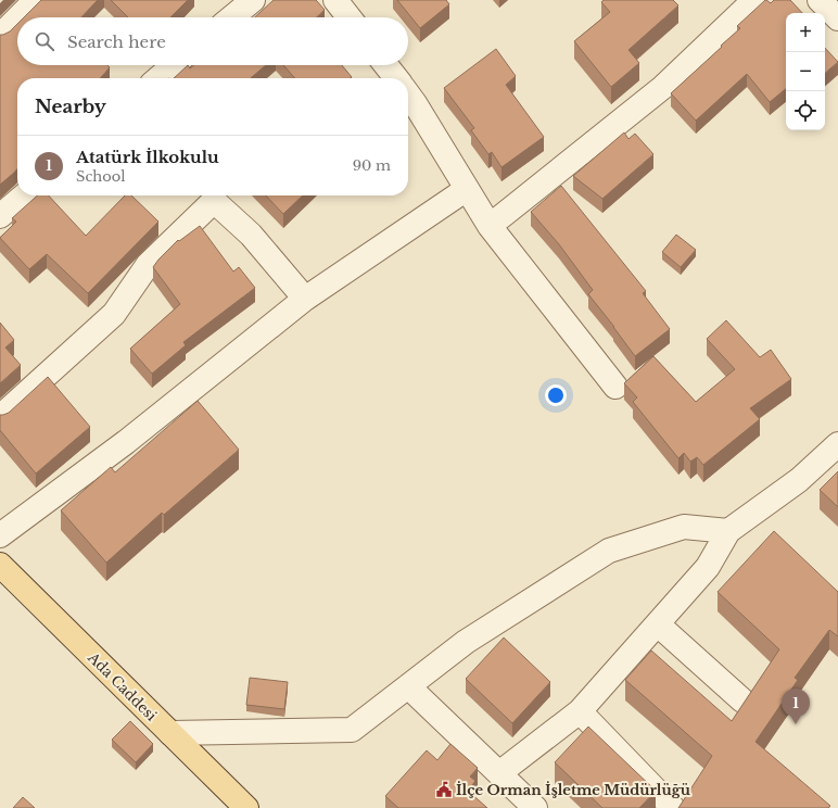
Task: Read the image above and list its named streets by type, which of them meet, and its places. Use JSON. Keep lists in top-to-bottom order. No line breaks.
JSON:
{"streets":{"main road":["Ada Caddesi"]},"places":{"public building":["İlçe Orman İşletme Müdürlüğü"]},"page":{"map_buttons":["+","−"],"search":"Search here","heading":"Nearby","list":[{"mark":"1","name":"Atatürk İlkokulu","note":"School","value":"90 m"}],"pins":"1"}}
